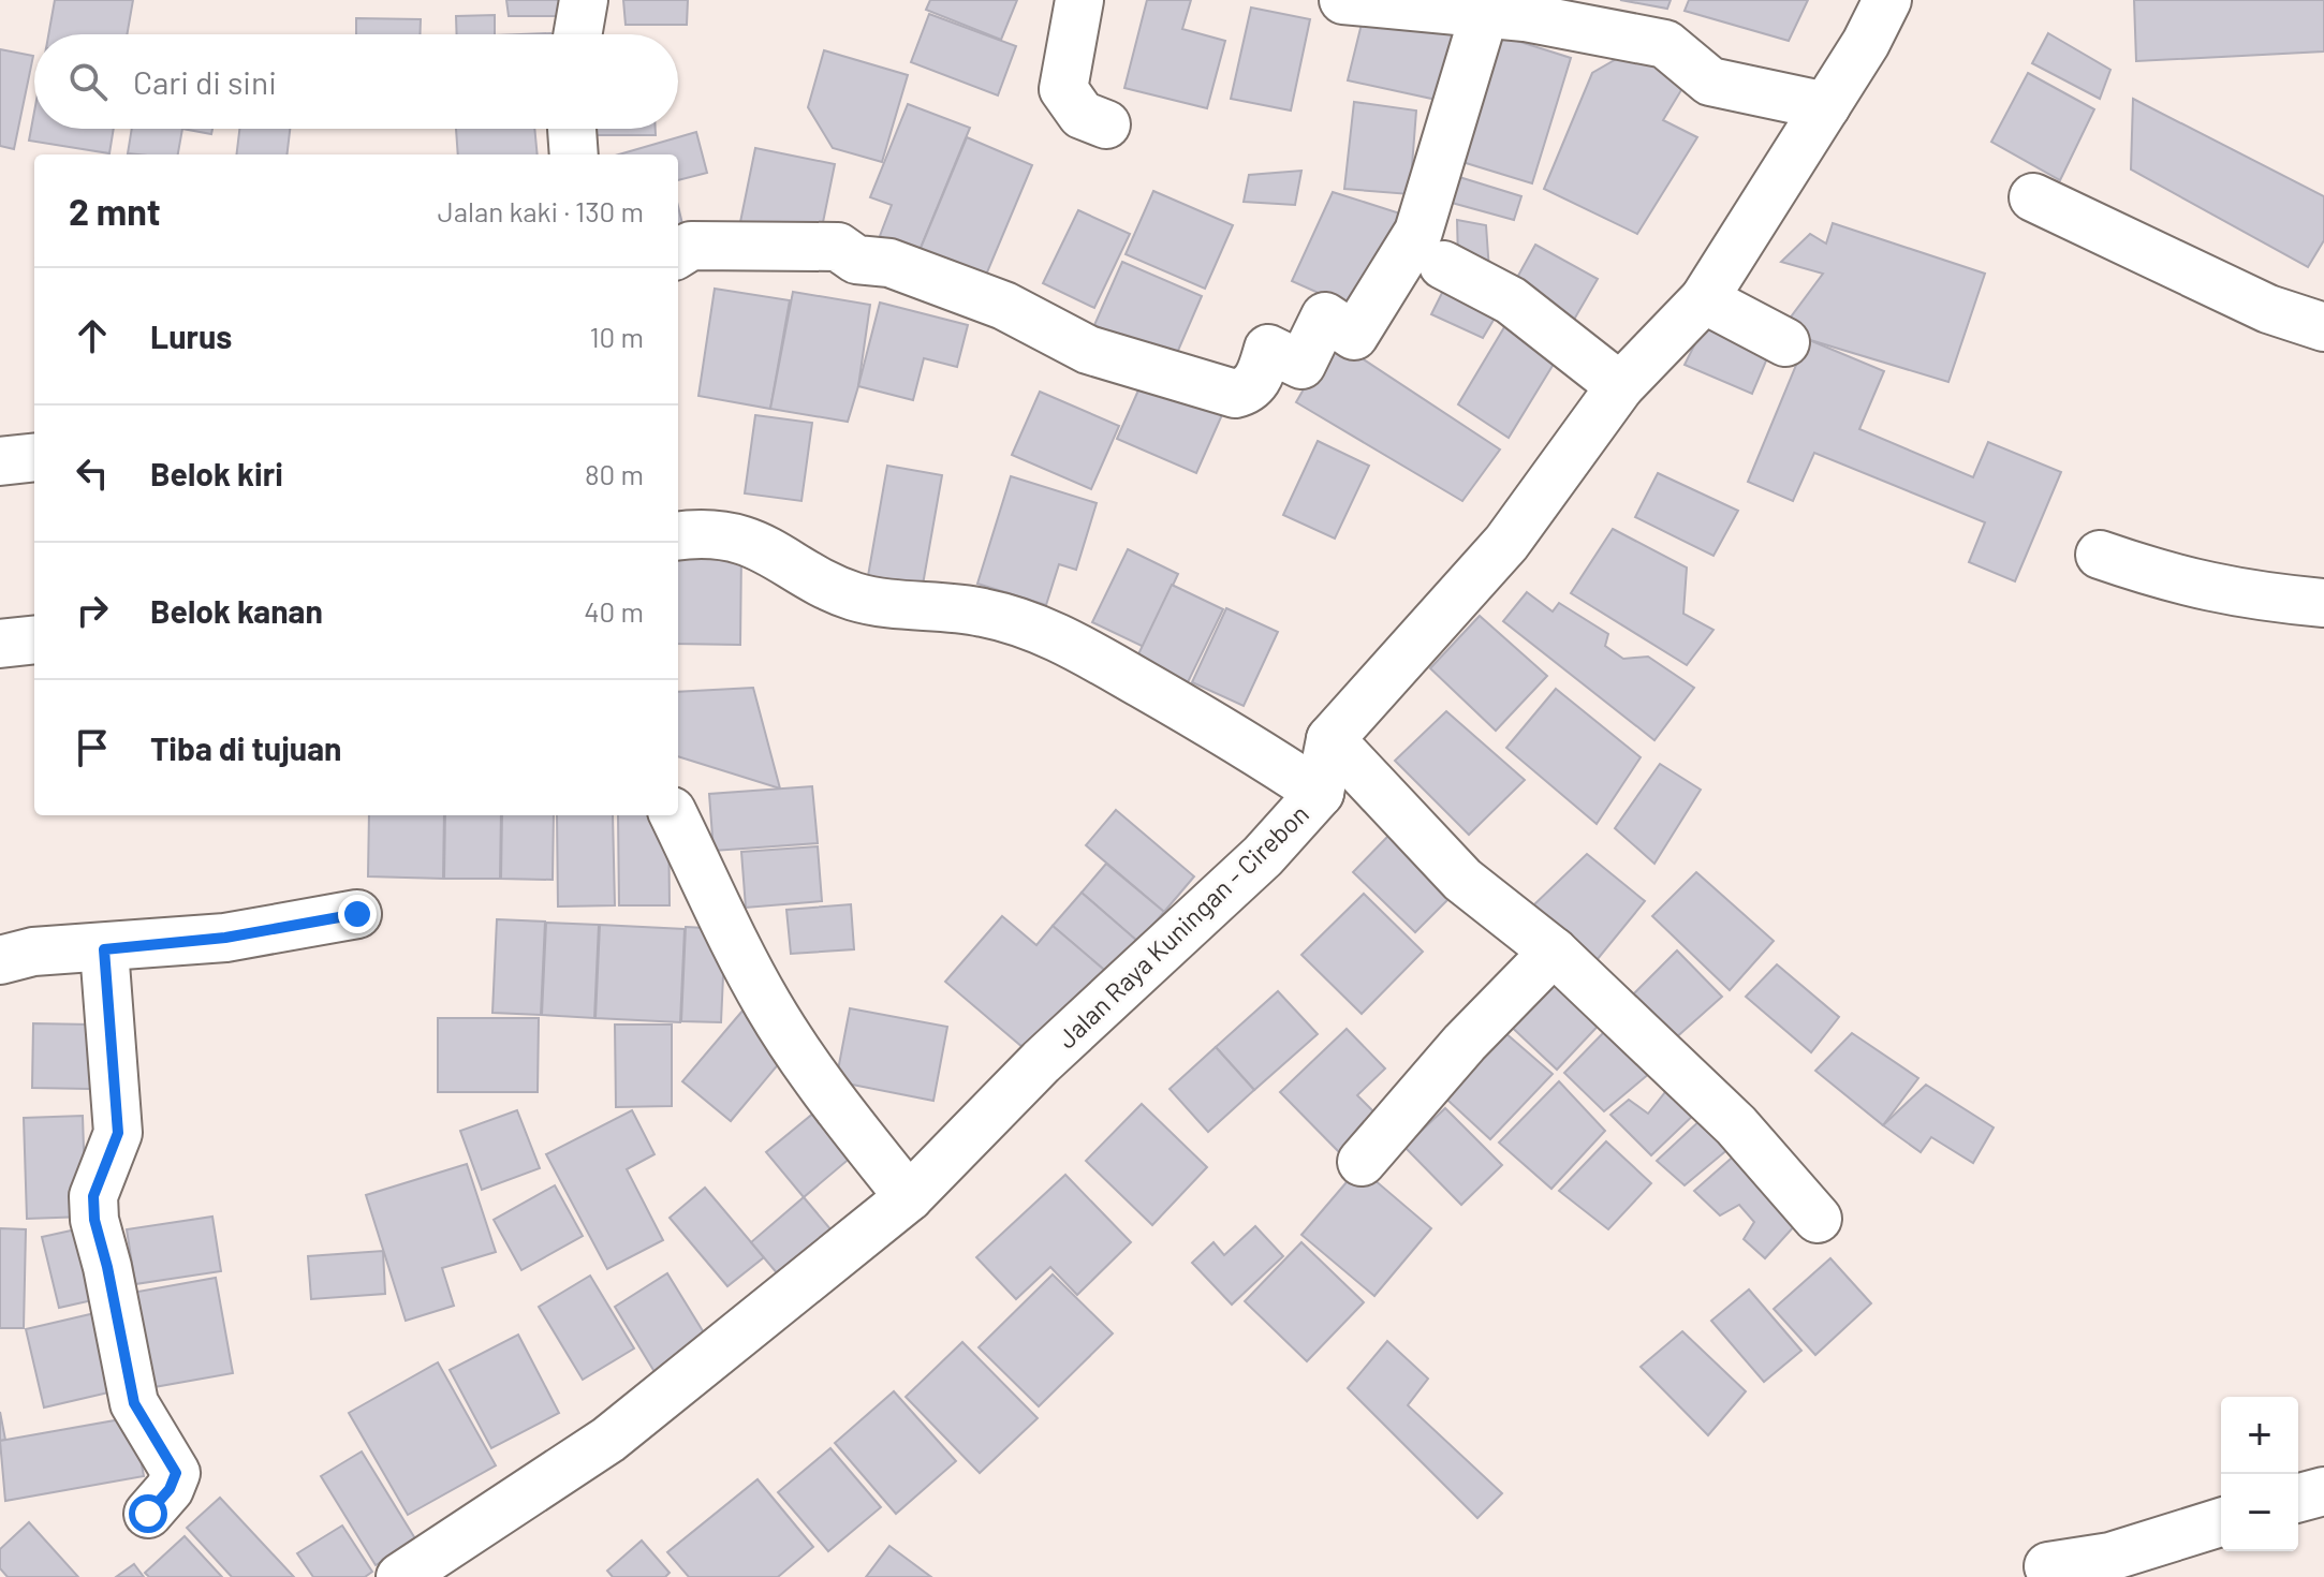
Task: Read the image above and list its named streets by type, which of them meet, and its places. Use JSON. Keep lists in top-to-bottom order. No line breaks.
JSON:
{"streets":{"main road":["Jalan Raya Kuningan - Cirebon"]},"page":{"search":"Cari di sini","heading":["2 mnt","Jalan kaki · 130 m"],"list":[["Lurus","10 m"],["Belok kiri","80 m"],["Belok kanan","40 m"],"Tiba di tujuan"],"map_buttons":["+","−"]}}
